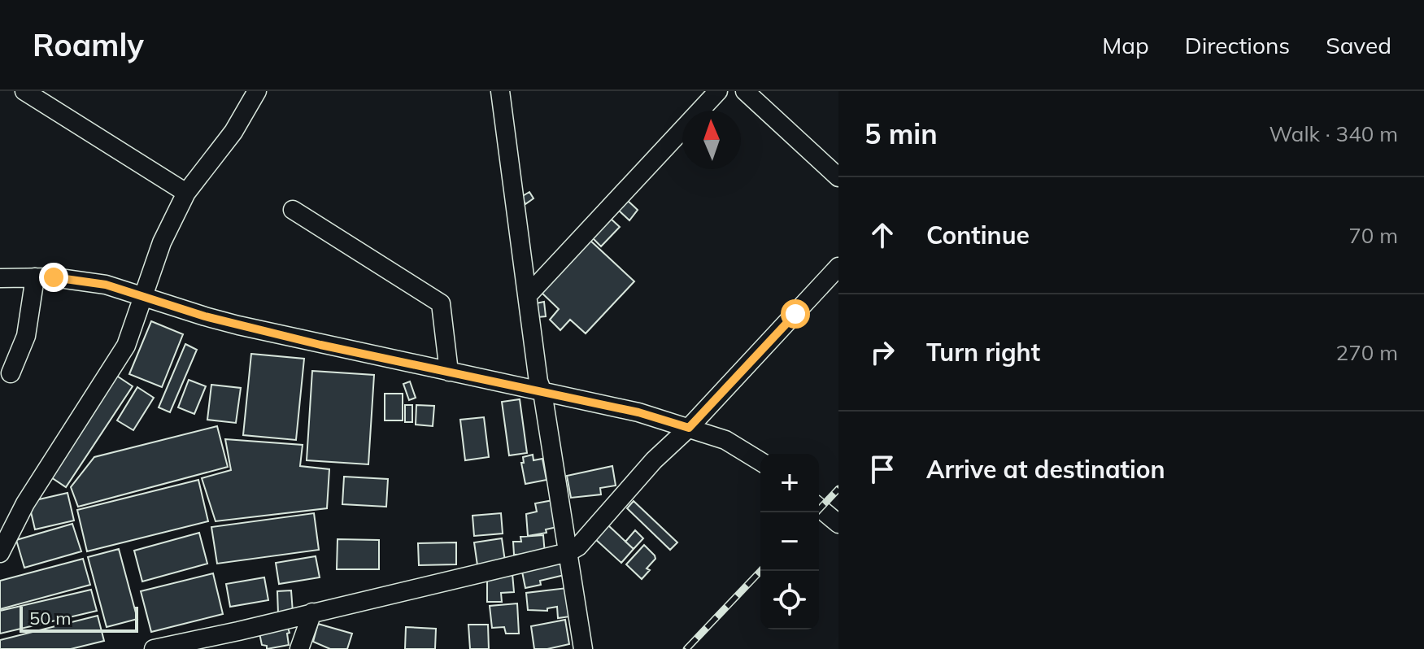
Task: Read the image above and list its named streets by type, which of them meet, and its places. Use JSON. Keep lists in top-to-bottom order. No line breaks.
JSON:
{"scale_bar":"50 m","north":"top","page":{"header":"Roamly","nav":["Map","Directions","Saved"],"heading":["5 min","Walk · 340 m"],"list":[["Continue","70 m"],["Turn right","270 m"],"Arrive at destination"],"map_buttons":["+","−"],"scale":"50 m"}}
